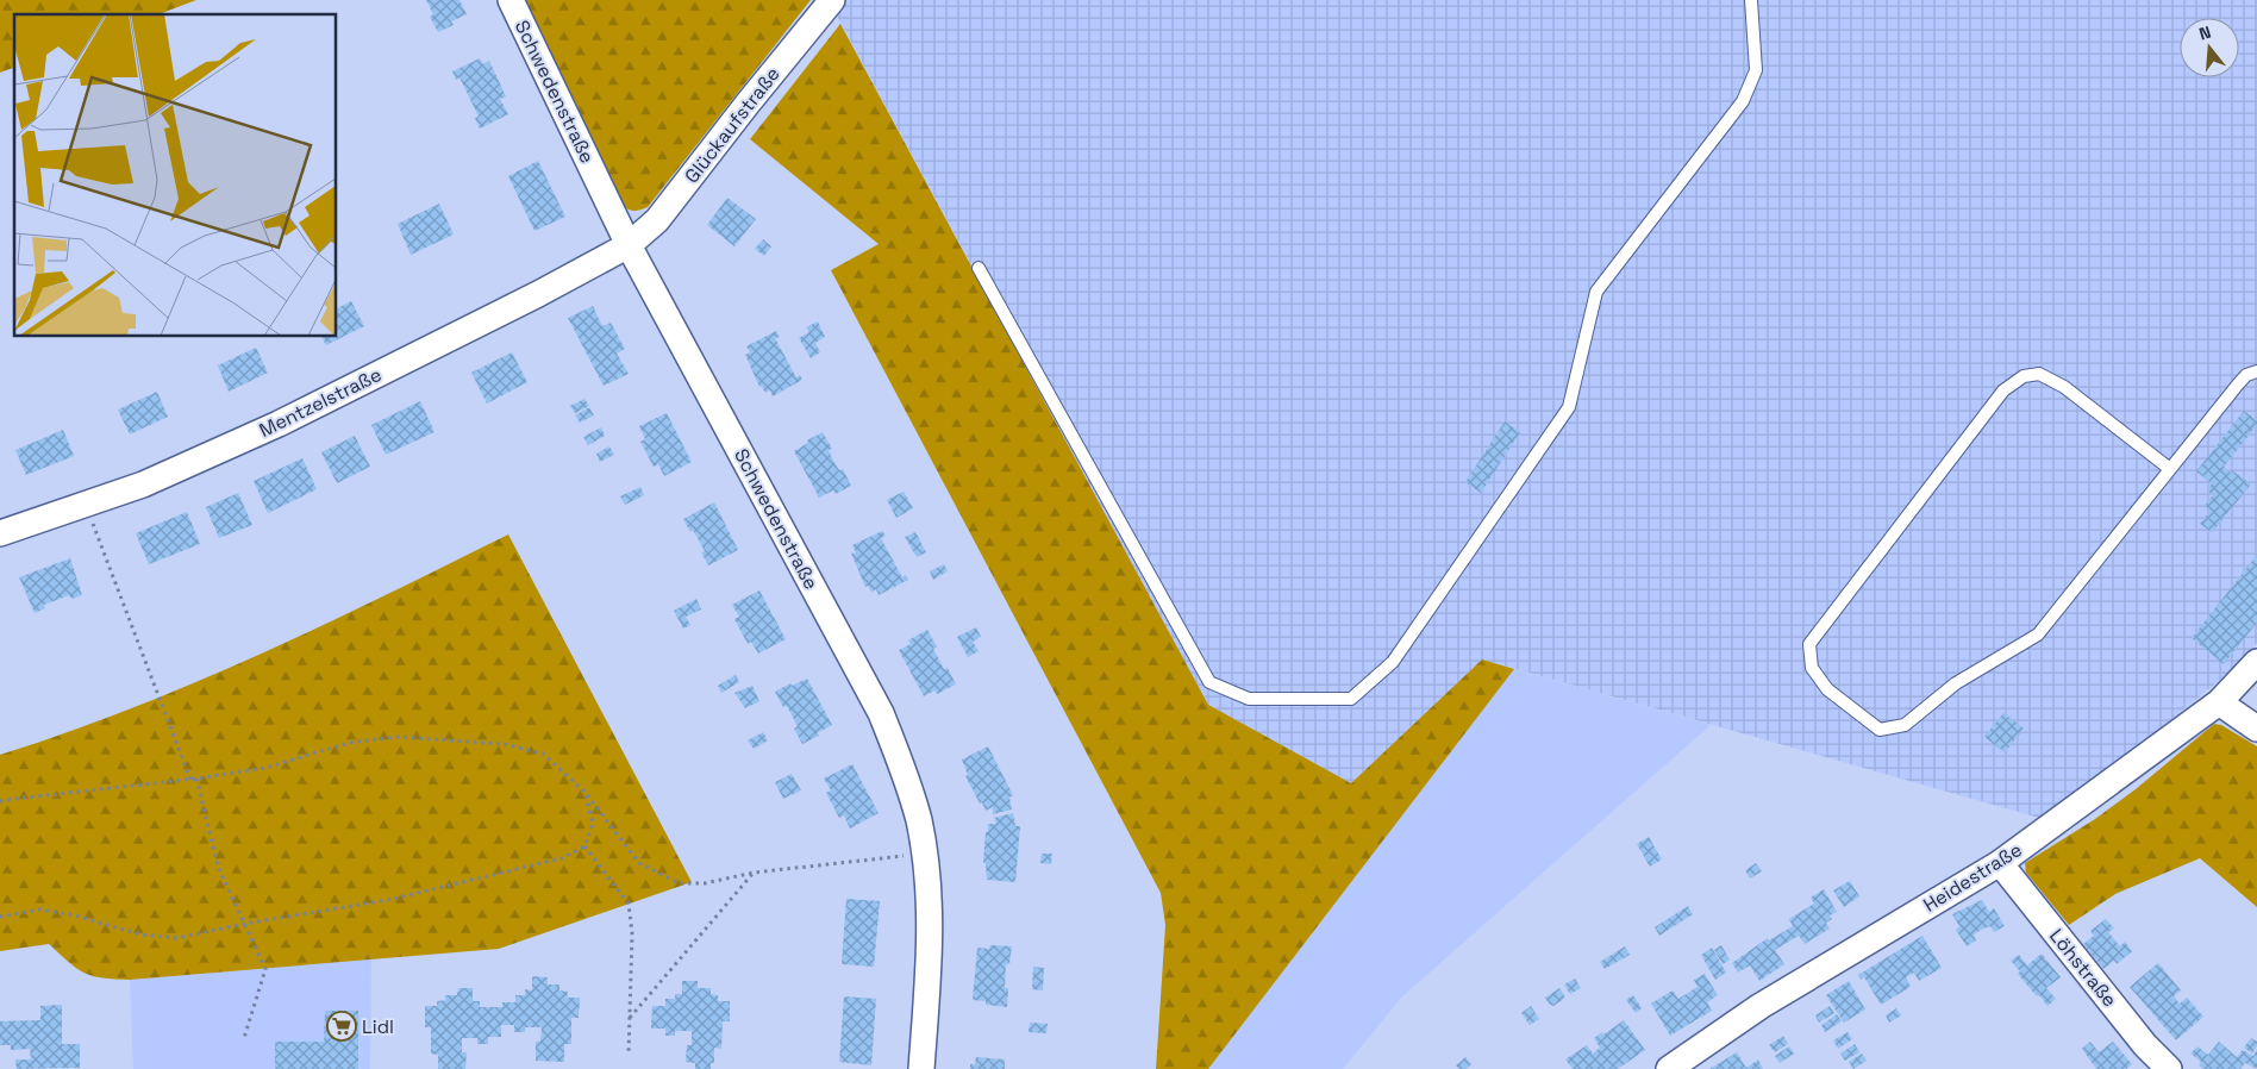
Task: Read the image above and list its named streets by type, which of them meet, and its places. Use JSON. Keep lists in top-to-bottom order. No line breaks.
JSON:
{"streets":{"street":["Schwedenstraße","Glückaufstraße","Mentzelstraße","Heidestraße","Löhstraße"]},"crossings":[["Schwedenstraße","Glückaufstraße"],["Schwedenstraße","Mentzelstraße"],["Glückaufstraße","Mentzelstraße"],["Heidestraße","Löhstraße"]],"places":{"supermarket":["Lidl"]},"north":"top"}
